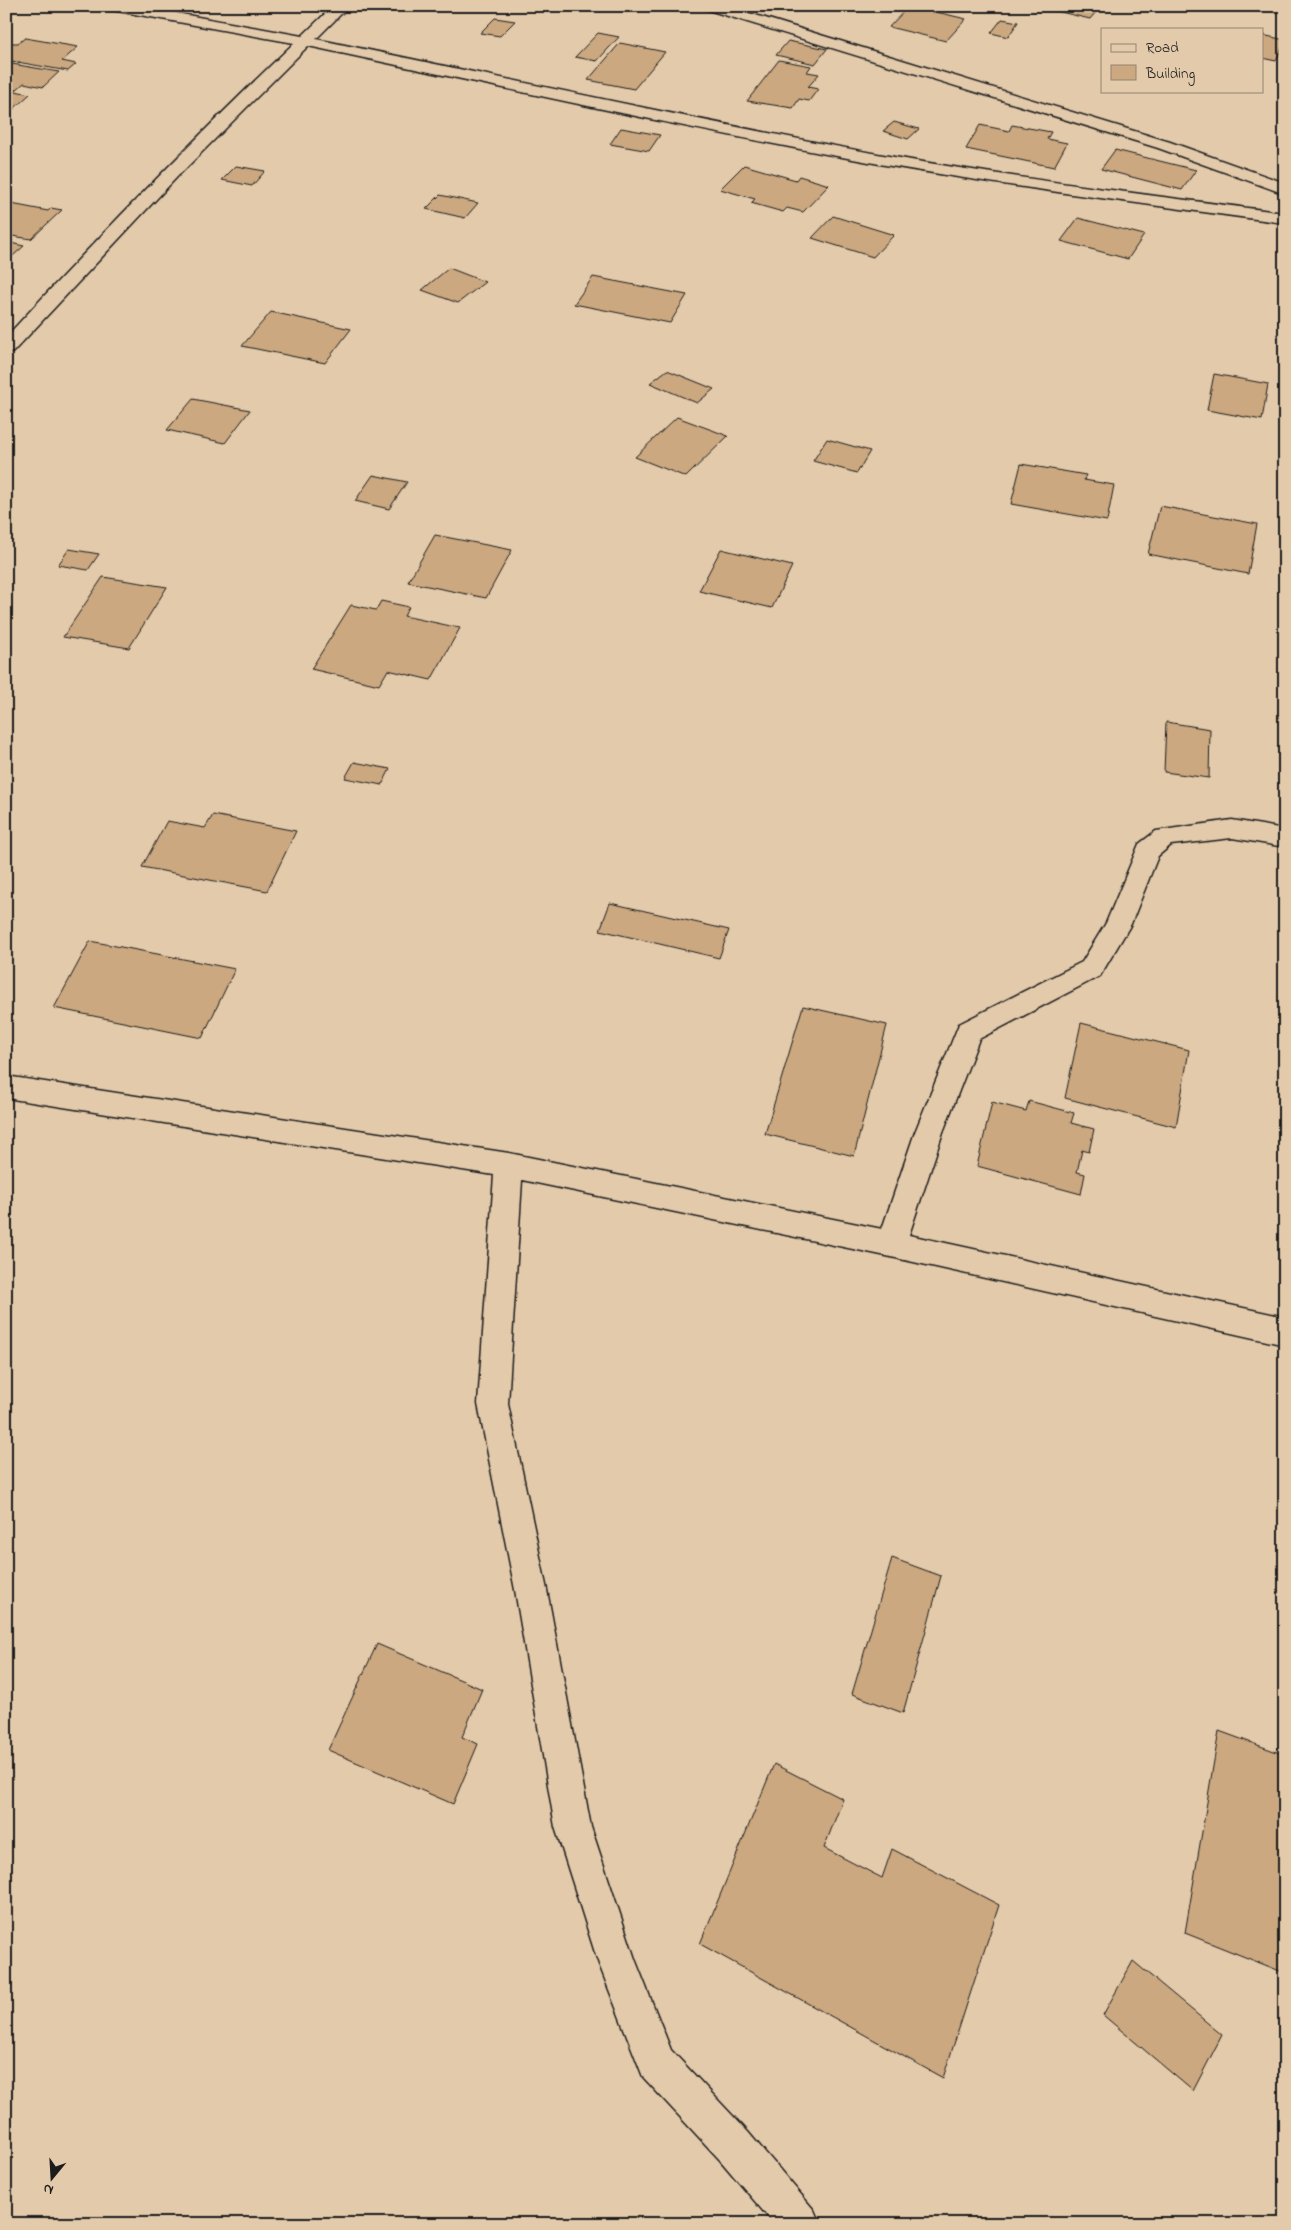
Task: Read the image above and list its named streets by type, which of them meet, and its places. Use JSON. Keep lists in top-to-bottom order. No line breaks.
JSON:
{"legend":["Road","Building"],"north":"bottom"}
